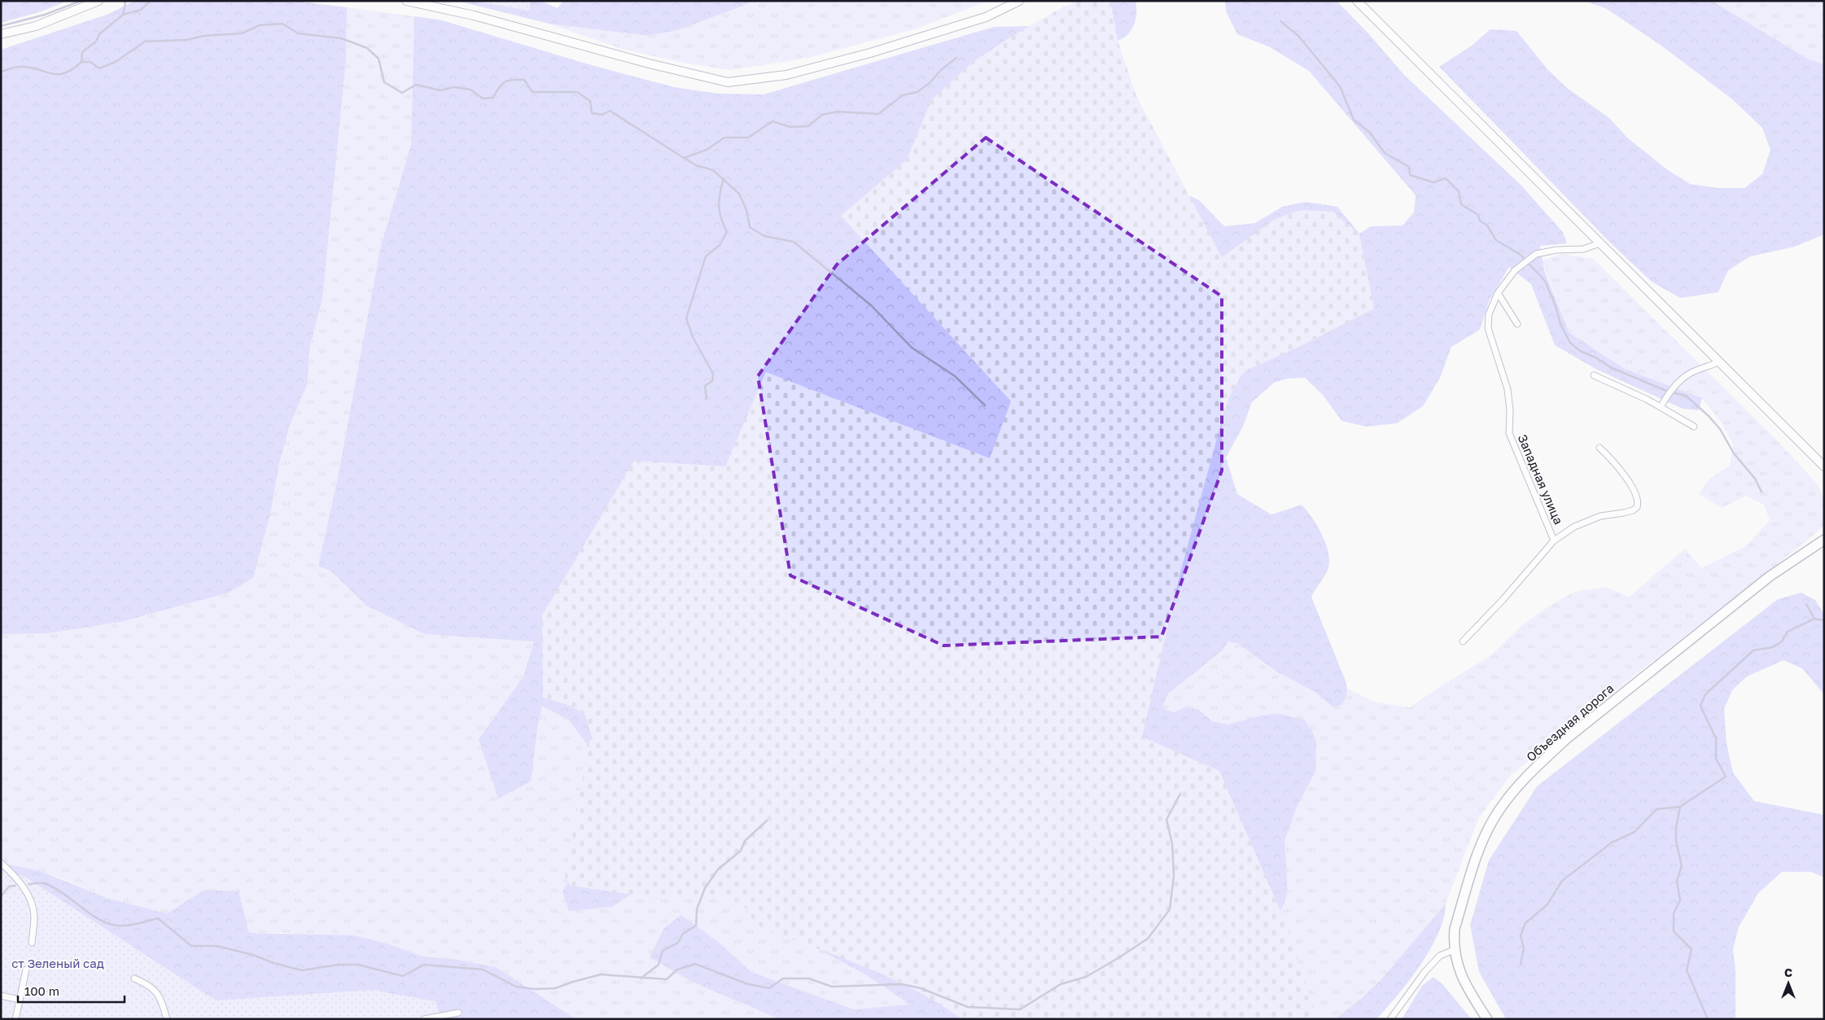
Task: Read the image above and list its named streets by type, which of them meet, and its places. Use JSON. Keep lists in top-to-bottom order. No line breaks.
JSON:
{"streets":{"main road":["Объездная дорога"],"street":["Западная улица"]},"parks":["ст Зеленый сад"],"scale_bar":"100 m","north":"top"}
